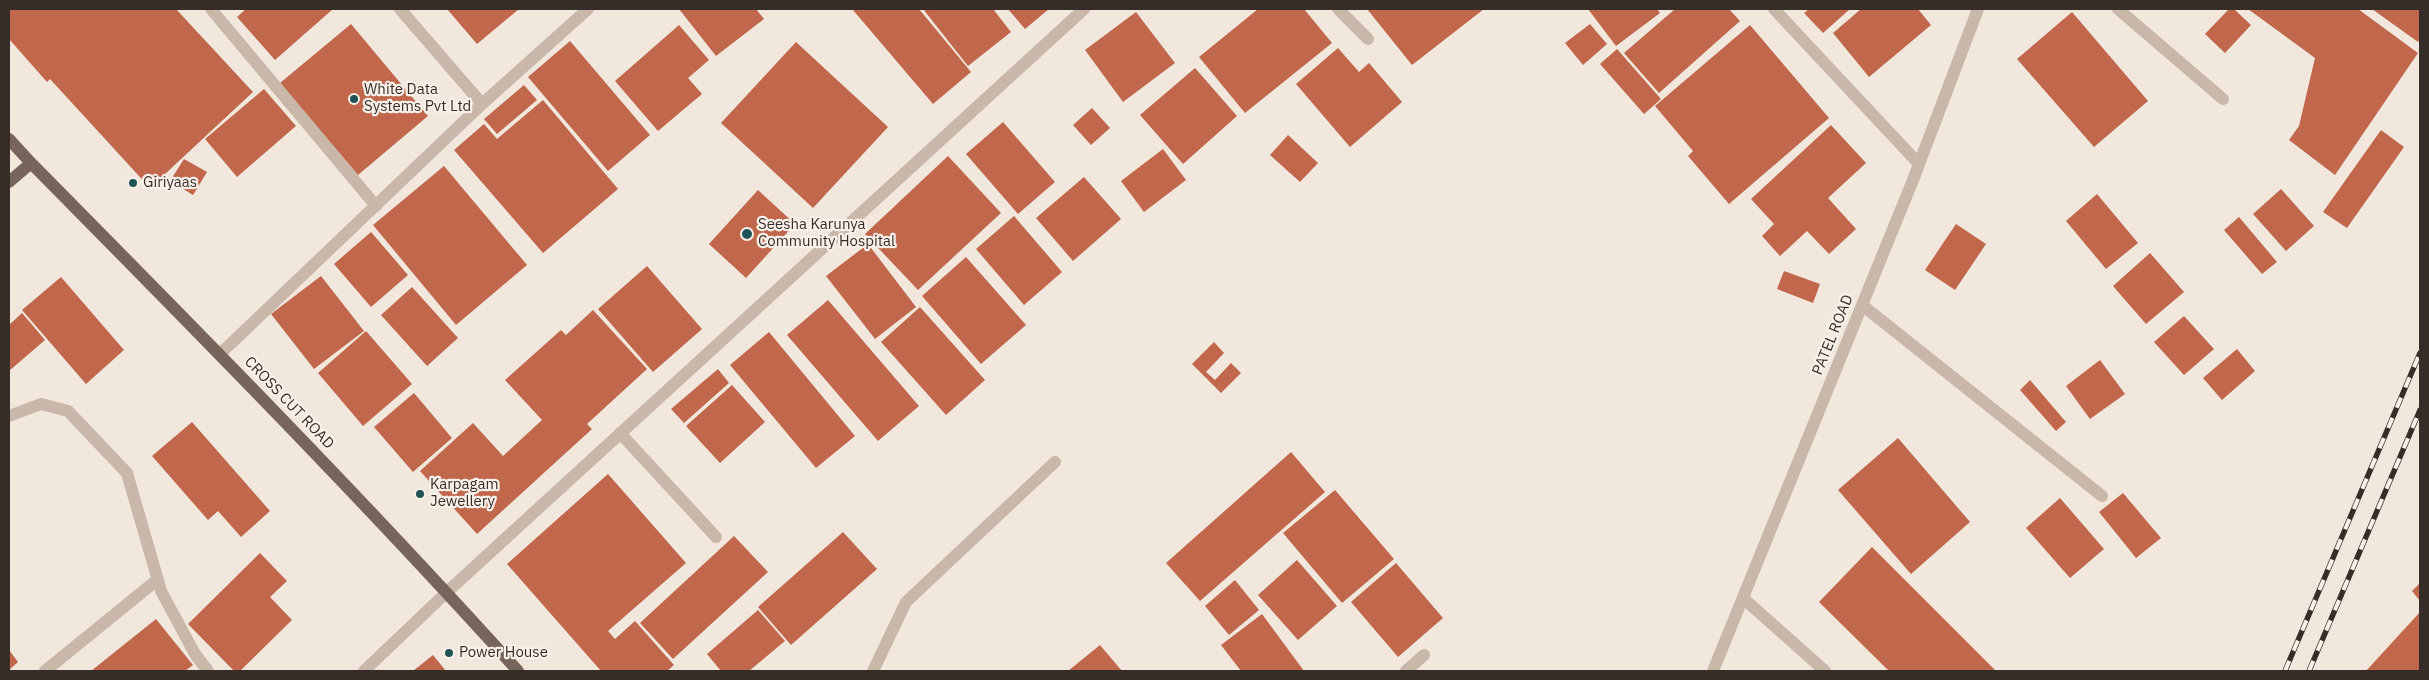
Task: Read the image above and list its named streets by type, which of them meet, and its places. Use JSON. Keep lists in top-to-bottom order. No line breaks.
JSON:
{"streets":{"main road":["CROSS CUT ROAD"],"street":["PATEL ROAD"]},"places":["White Data Systems Pvt Ltd","Giriyaas","Seesha Karunya Community Hospital","Karpagam Jewellery","Power House"]}
